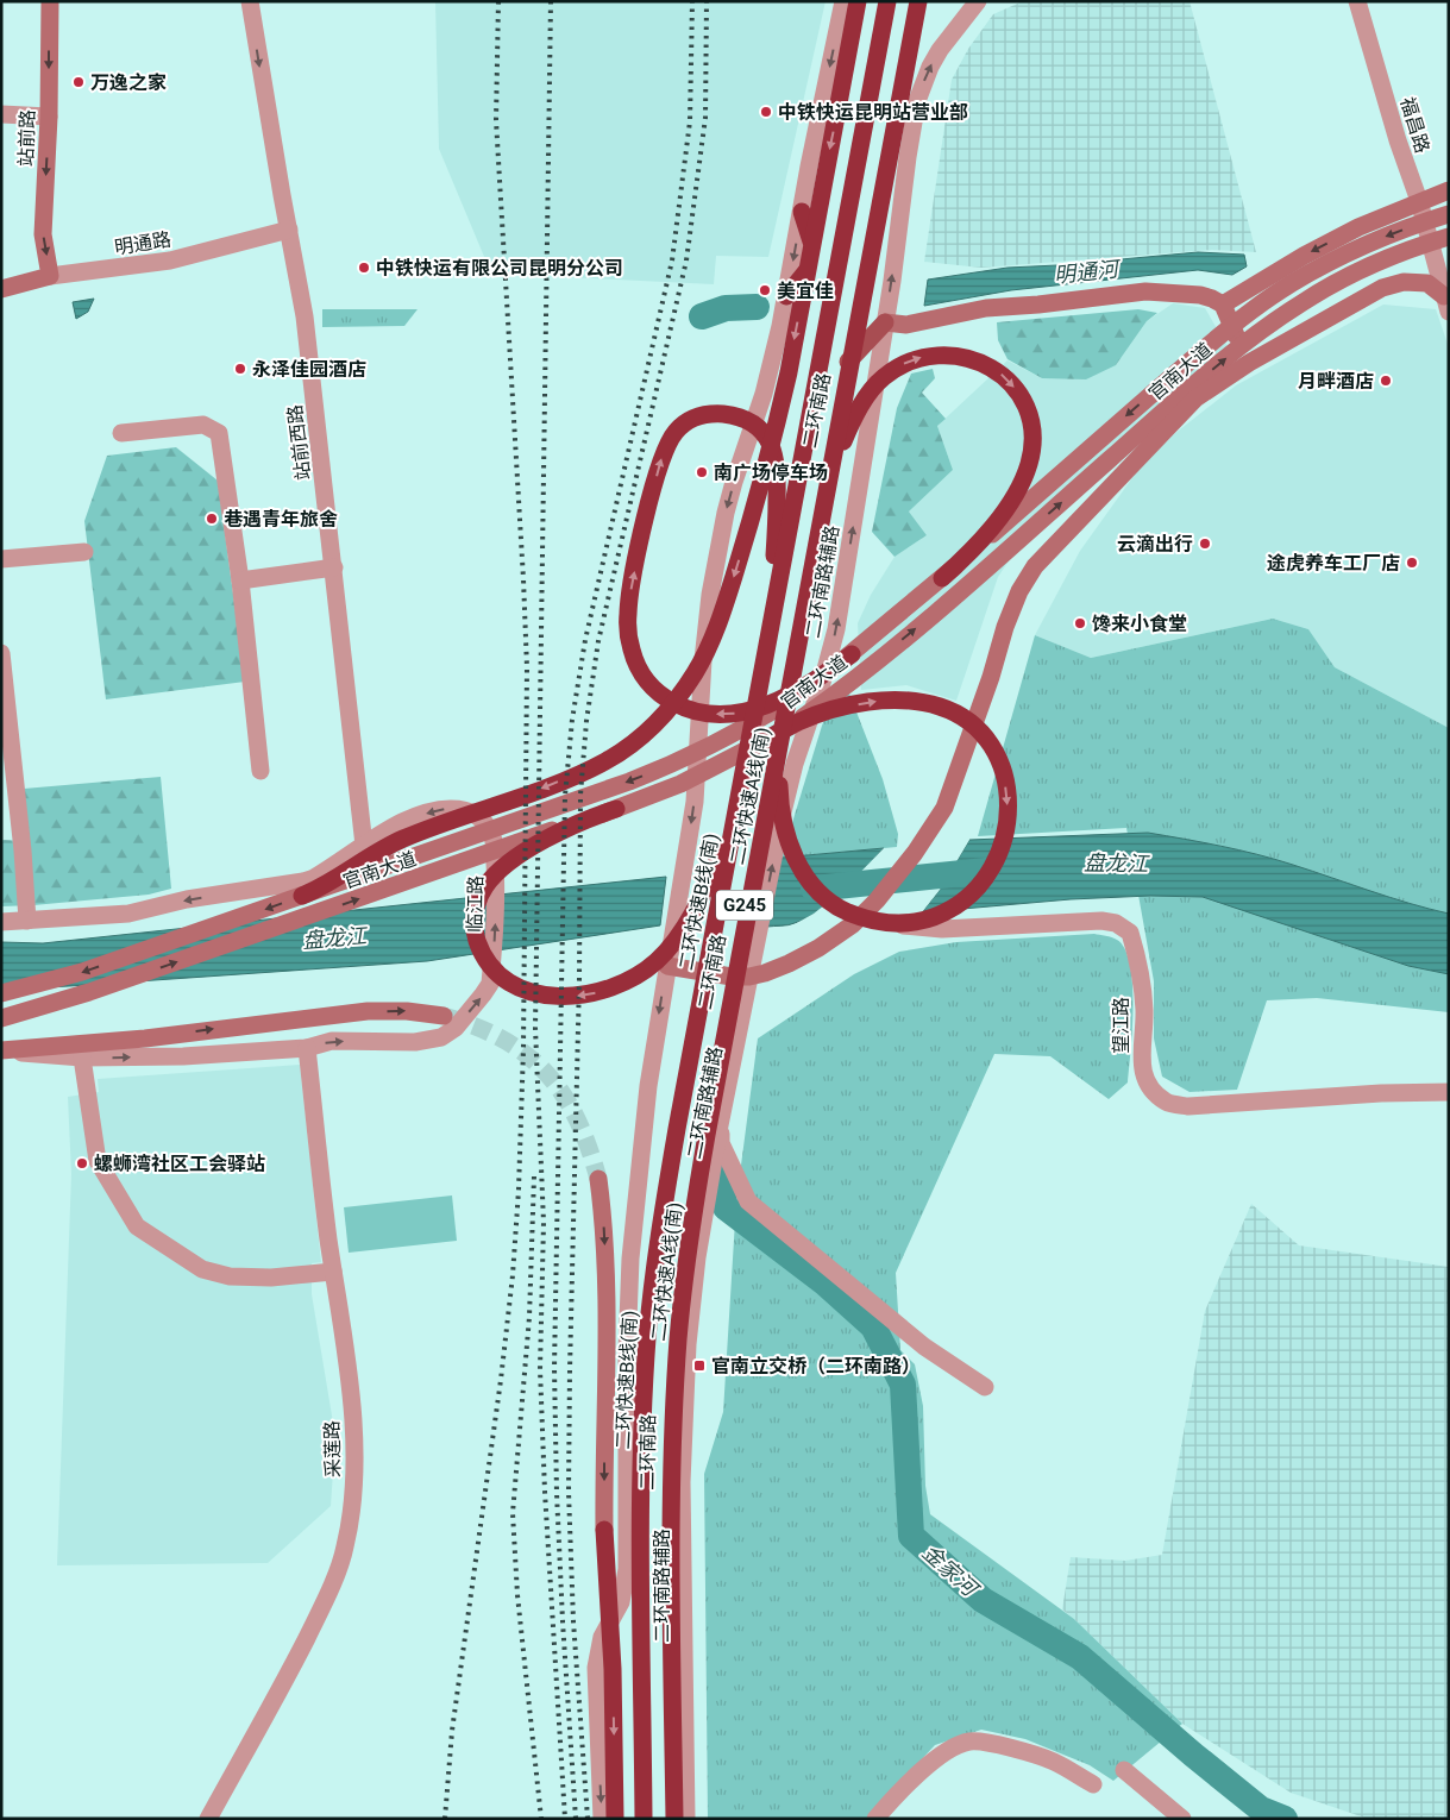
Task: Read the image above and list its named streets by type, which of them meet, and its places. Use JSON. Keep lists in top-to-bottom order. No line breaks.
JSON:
{"streets":{"highway":["二环快速A线(南)","二环快速B线(南)"],"main road":["站前路","明通路","官南大道","二环南路","G245"],"street":["福昌路","站前西路","二环南路辅路","临江路","望江路","采莲路"]},"crossings":[["站前路","明通路"],["明通路","站前西路"],["官南大道","二环快速B线(南)"],["二环南路","二环南路辅路"],["二环南路","二环快速B线(南)"],["站前西路","临江路"],["临江路","采莲路"]],"one_way":["站前路"],"water":["明通河","盘龙江","金家河"],"places":{"other":["万逸之家","中铁快运昆明站营业部","中铁快运有限公司昆明分公司","美宜佳","永泽佳园酒店","月畔酒店","南广场停车场","巷遇青年旅舍","云滴出行","途虎养车工厂店","馋来小食堂","螺蛳湾社区工会驿站"],"transit":["官南立交桥（二环南路）"]}}
